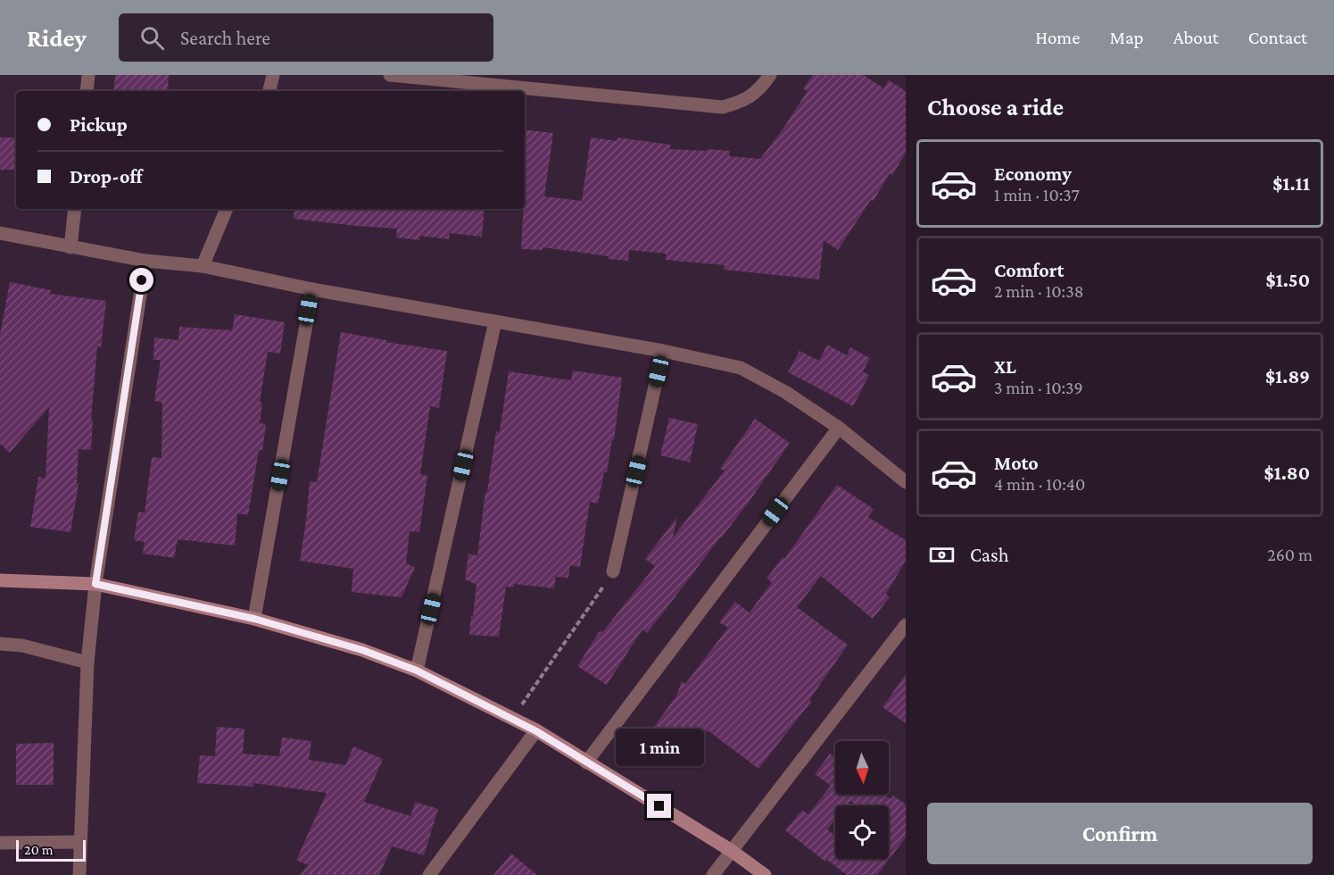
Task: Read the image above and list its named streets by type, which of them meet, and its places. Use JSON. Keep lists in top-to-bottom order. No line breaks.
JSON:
{"scale_bar":"20 m","north":"bottom","page":{"header":"Ridey","search":"Search here","nav":["Home","Map","About","Contact"],"heading":"Choose a ride","banner":["Pickup","Drop-off"],"list":[{"name":"Economy","note":"1 min · 10:37","value":"$1.11"},{"name":"Comfort","note":"2 min · 10:38","value":"$1.50"},{"name":"XL","note":"3 min · 10:39","value":"$1.89"},{"name":"Moto","note":"4 min · 10:40","value":"$1.80"}],"pay":["Cash","260 m"],"bubble":"1 min","buttons":"Confirm","scale":"20 m"}}
